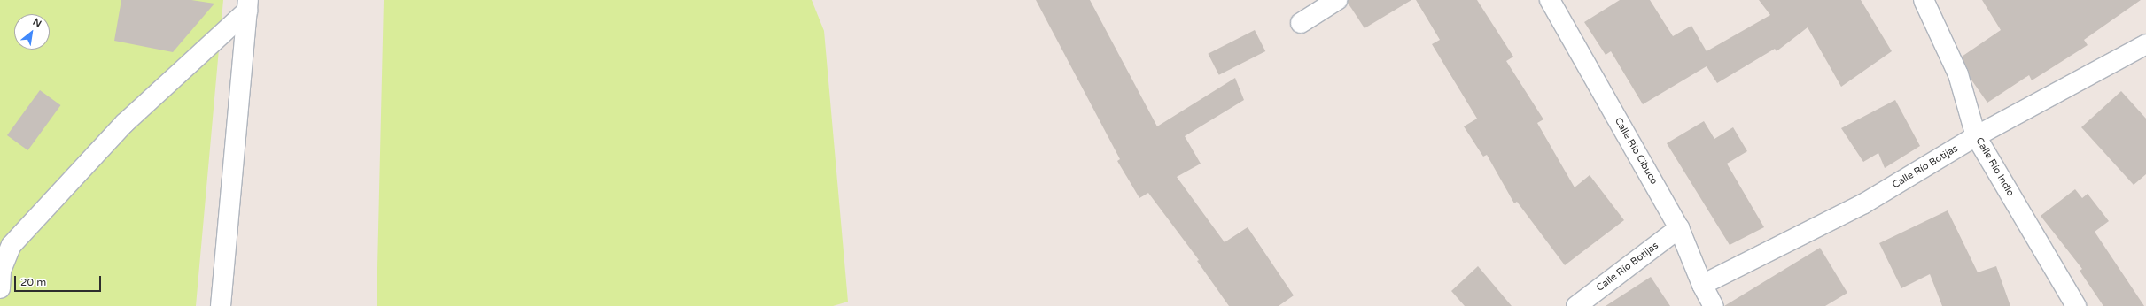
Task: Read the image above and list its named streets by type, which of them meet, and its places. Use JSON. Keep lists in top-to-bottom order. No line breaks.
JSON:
{"streets":{"street":["Calle Río Cibuco","Calle Río Botijas","Calle Río Indio"]},"crossings":[["Calle Río Cibuco","Calle Río Botijas"],["Calle Río Botijas","Calle Río Indio"]],"scale_bar":"20 m","north":"top right"}
